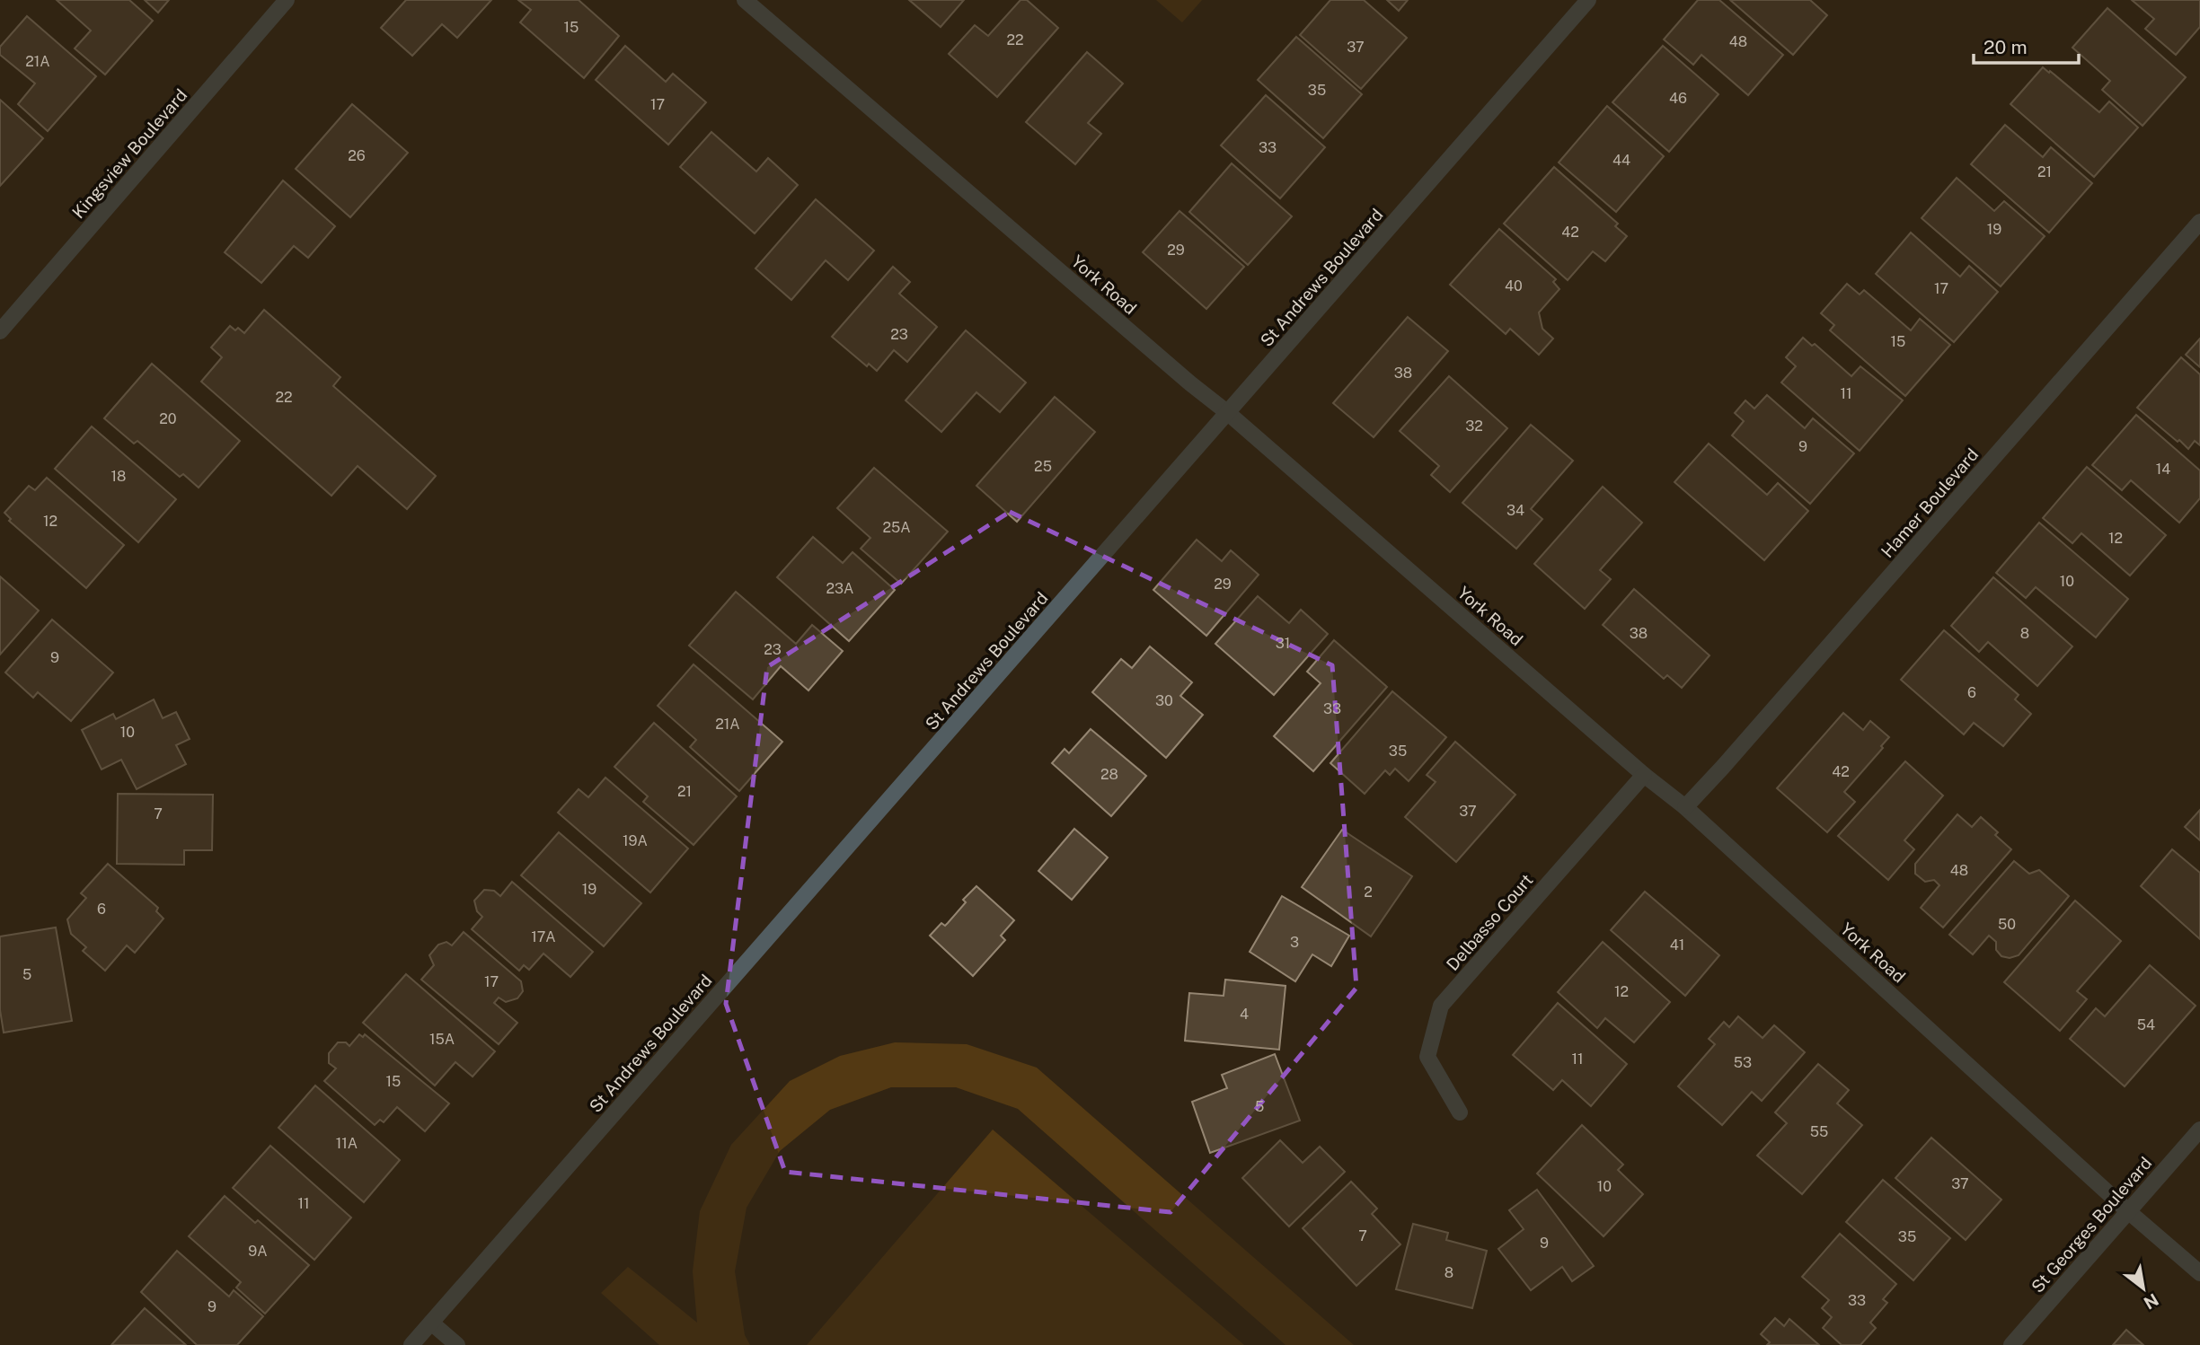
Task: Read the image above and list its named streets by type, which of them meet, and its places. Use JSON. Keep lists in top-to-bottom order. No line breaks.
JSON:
{"streets":{"street":["Kingsview Boulevard","St Andrews Boulevard","York Road","Hamer Boulevard","Delbasso Court","St Georges Boulevard"]},"crossings":[["St Andrews Boulevard","York Road"],["York Road","Hamer Boulevard"],["York Road","Delbasso Court"],["York Road","St Georges Boulevard"]],"house_numbers":["15","22","48","37","21A","35","46","17","33","26","44","21","19","42","29","40","17","23","15","38","11","22","20","32","9","25","14","18","34","12","25A","12","10","29","23A","38","8","31","23","9","6","30","33","21A","10","35","42","28","21","37","7","19A","48","19","2","6","50","17A","3","41","5","17","12","4","54","15A","11","53","15","5","55","11A","37","10","11","7","35","9","9A","8","33","9"],"scale_bar":"20 m","north":"bottom right"}
